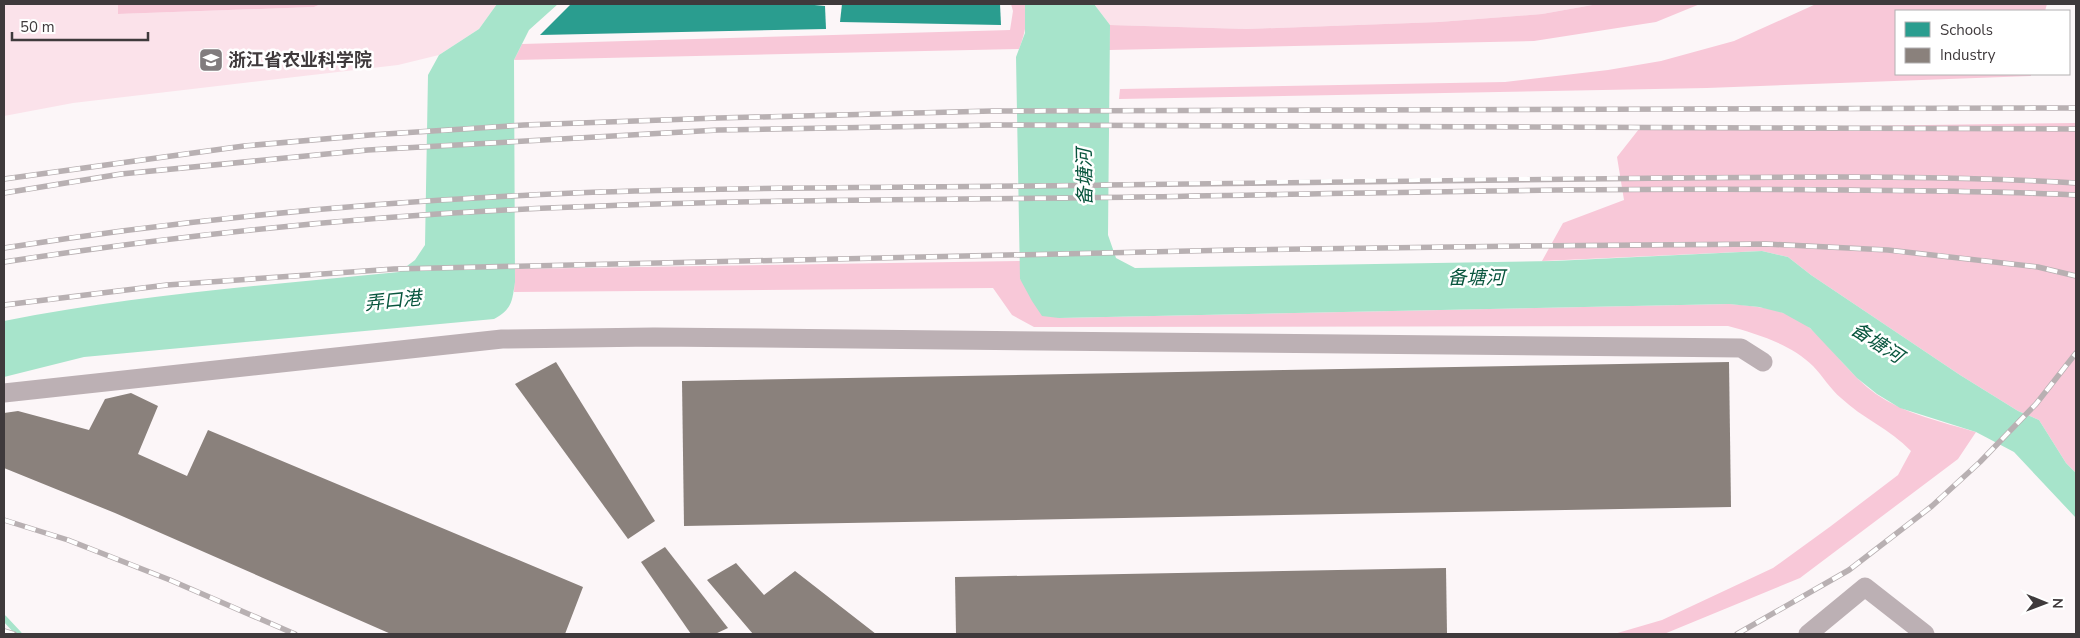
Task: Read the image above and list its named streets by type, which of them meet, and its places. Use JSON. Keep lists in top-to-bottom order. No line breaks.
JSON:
{"water":["备塘河","弄口港"],"places":{"school or university":["浙江省农业科学院"]},"legend":["Schools","Industry"],"scale_bar":"50 m","north":"right"}
